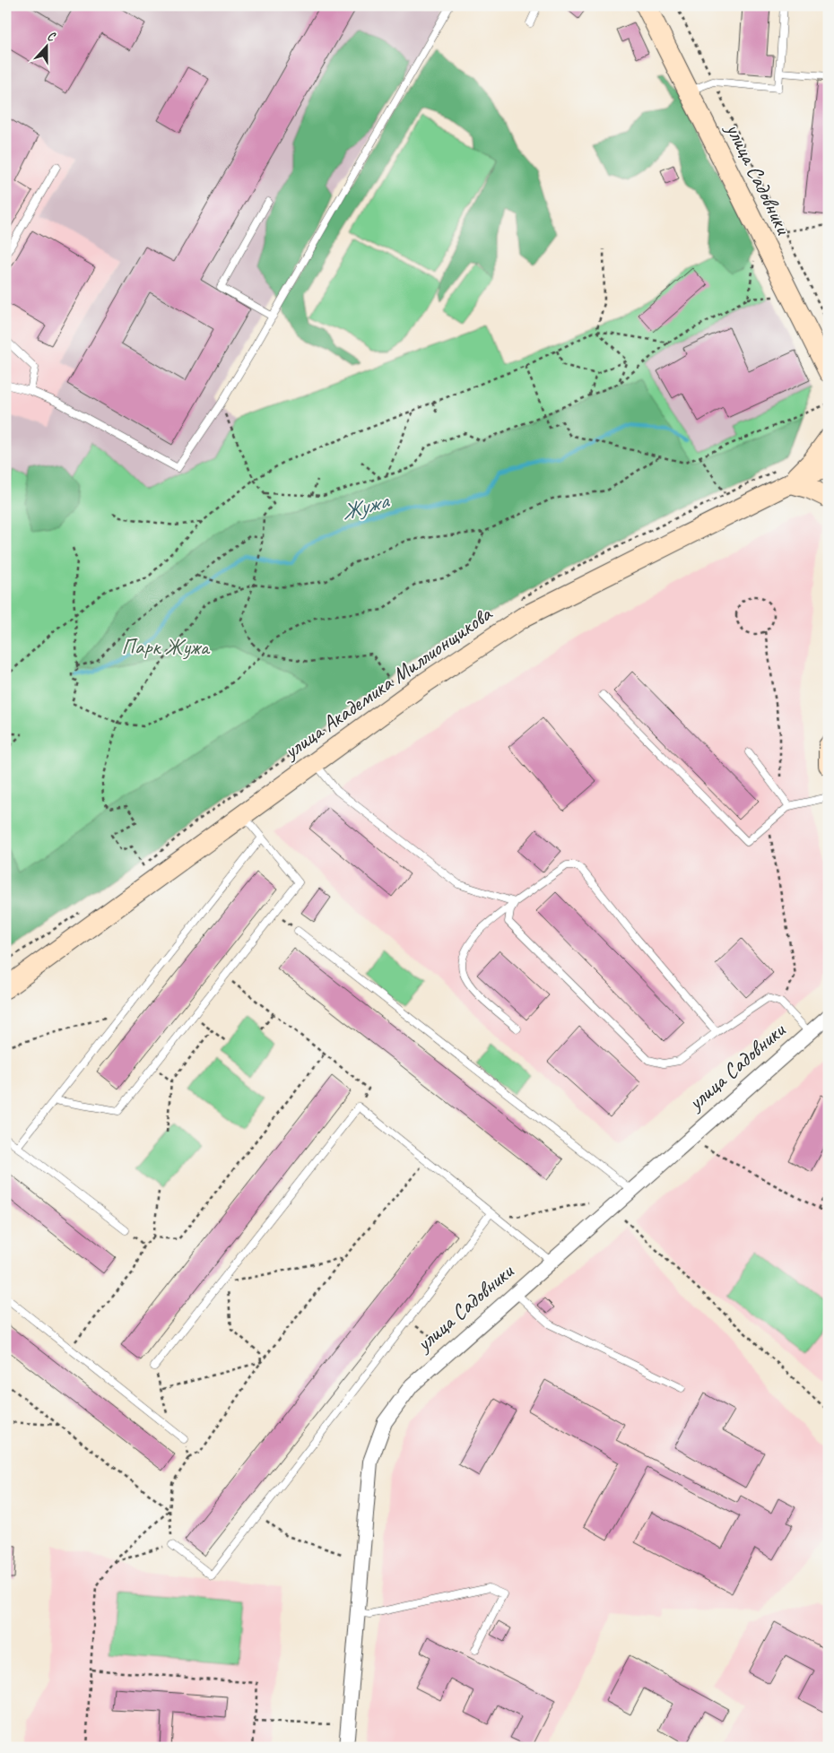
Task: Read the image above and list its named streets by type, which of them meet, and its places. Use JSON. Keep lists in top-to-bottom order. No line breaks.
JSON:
{"streets":{"street":["улица Садовники","улица Академика Миллионщикова"]},"water":["Жужа"],"parks":["Парк Жужа"],"north":"top"}
